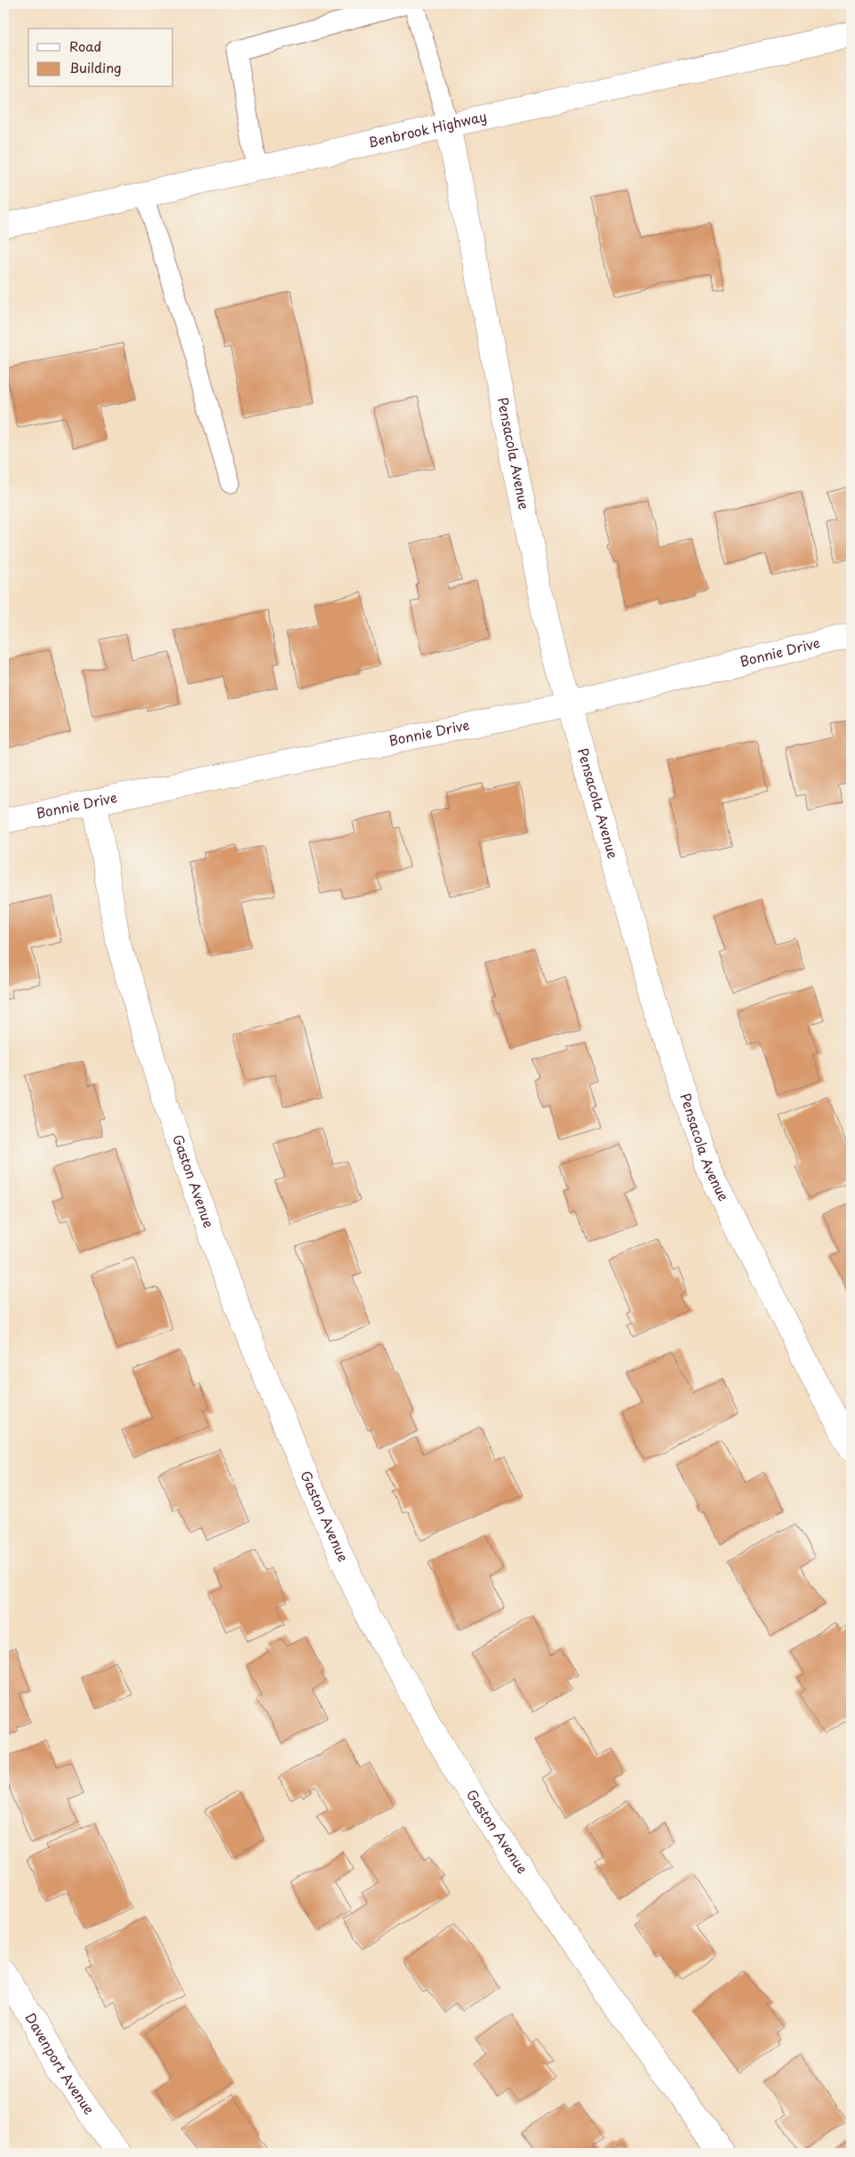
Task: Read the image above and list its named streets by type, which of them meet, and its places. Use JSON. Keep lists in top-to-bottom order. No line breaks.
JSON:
{"streets":{"street":["Benbrook Highway","Pensacola Avenue","Bonnie Drive","Gaston Avenue","Davenport Avenue"]},"crossings":[["Benbrook Highway","Pensacola Avenue"],["Pensacola Avenue","Bonnie Drive"],["Bonnie Drive","Gaston Avenue"]],"legend":["Road","Building"]}
